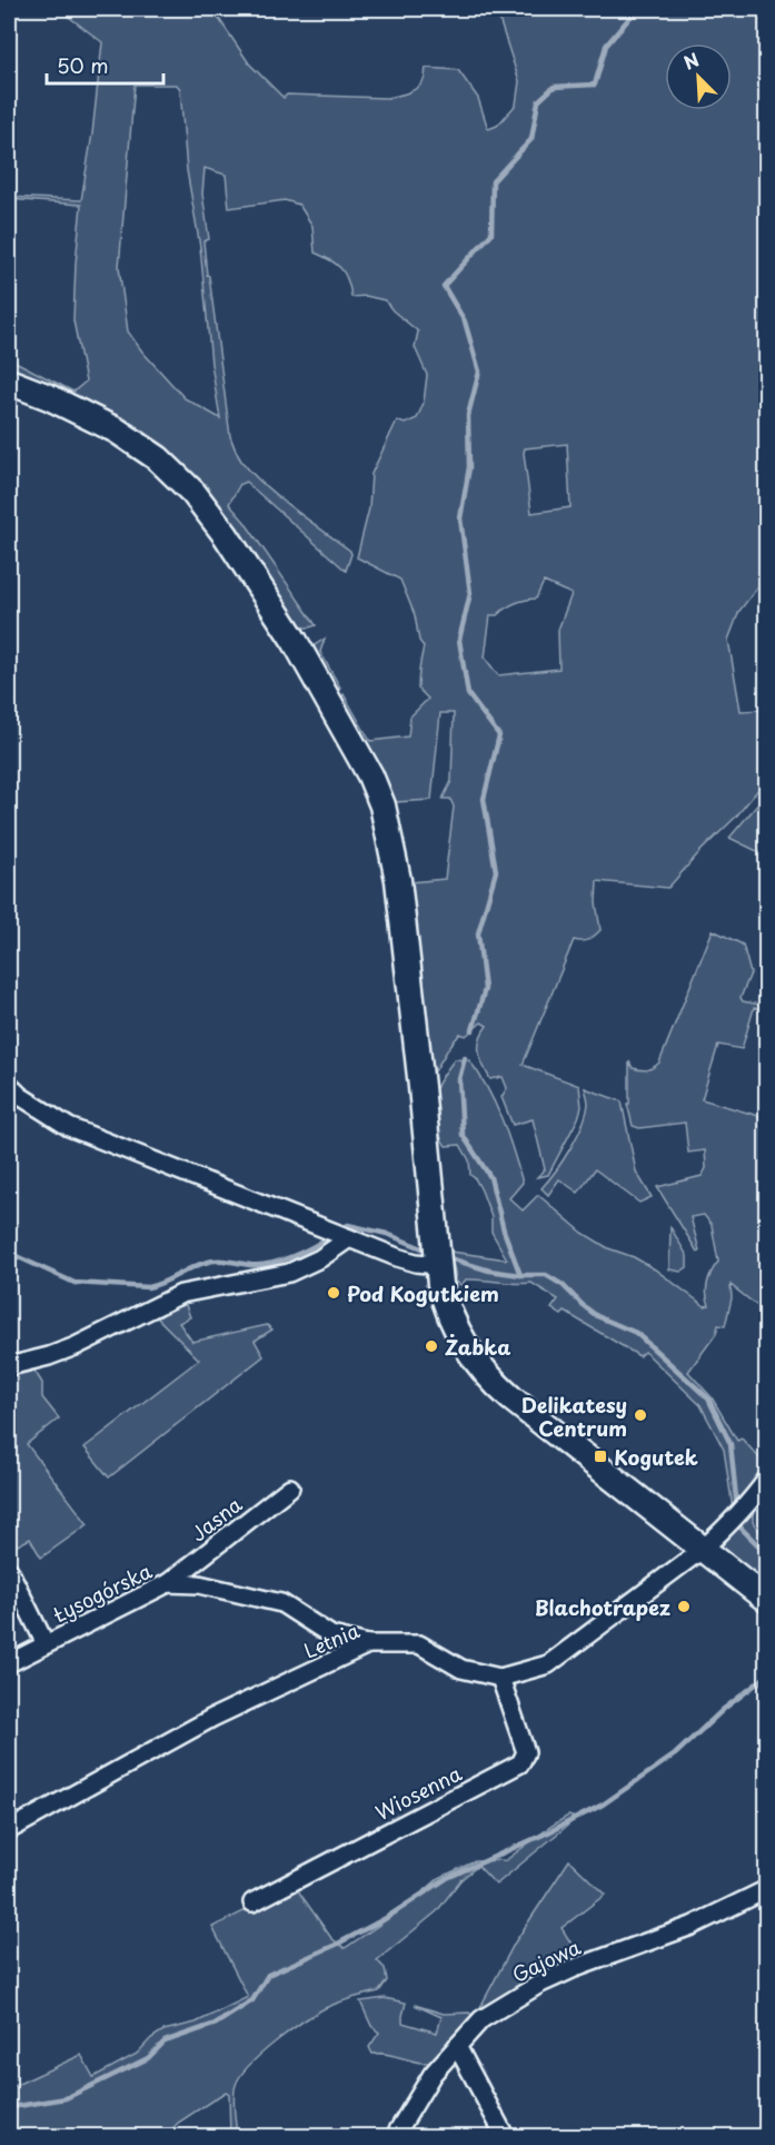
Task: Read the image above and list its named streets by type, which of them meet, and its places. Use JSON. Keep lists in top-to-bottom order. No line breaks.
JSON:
{"streets":{"street":["Jasna","Łysogórska","Letnia","Wiosenna","Gajowa"]},"crossings":[["Jasna","Łysogórska"],["Łysogórska","Letnia"],["Letnia","Wiosenna"]],"places":{"other":["Pod Kogutkiem","Żabka","Delikatesy Centrum","Blachotrapez"],"transit":["Kogutek"]},"scale_bar":"50 m","north":"top left"}
